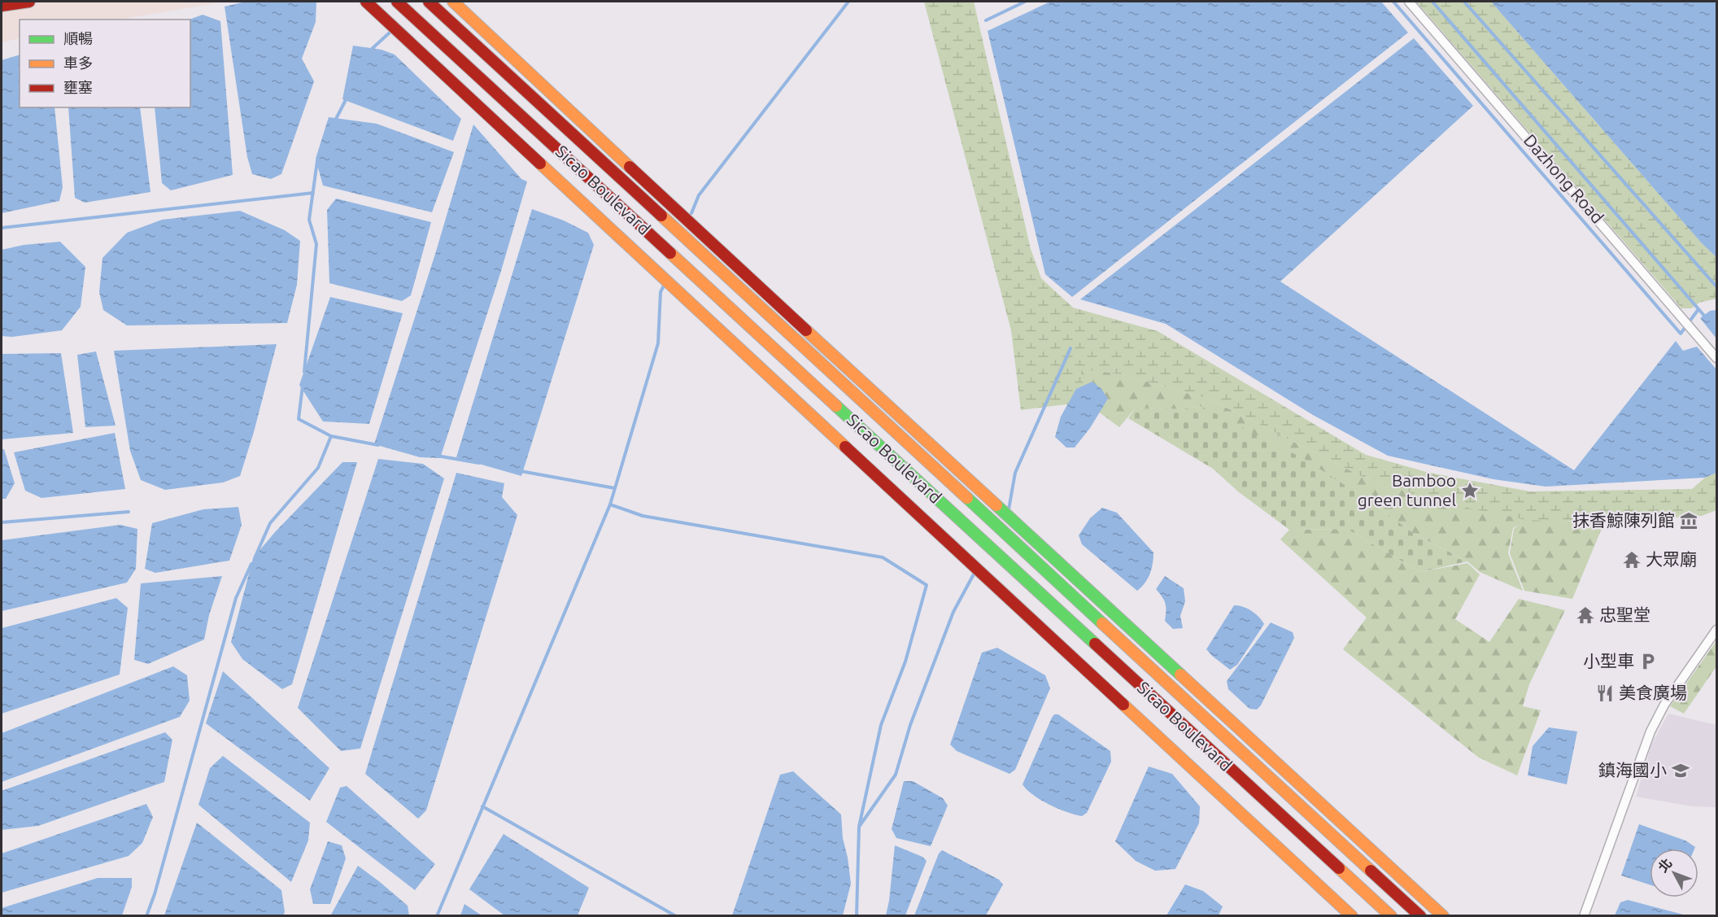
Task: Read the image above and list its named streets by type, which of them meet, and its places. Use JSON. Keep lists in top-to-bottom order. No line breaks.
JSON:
{"streets":{"street":["Dazhong Road","Sicao Boulevard"]},"places":{"place":["Bamboo green tunnel"],"museum":["抹香鯨陳列館"],"temple":["大眾廟","忠聖堂"],"parking":["小型車"],"restaurant":["美食廣場"],"school or university":["鎮海國小"]},"legend":["順暢","車多","壅塞"],"north":"top left"}
